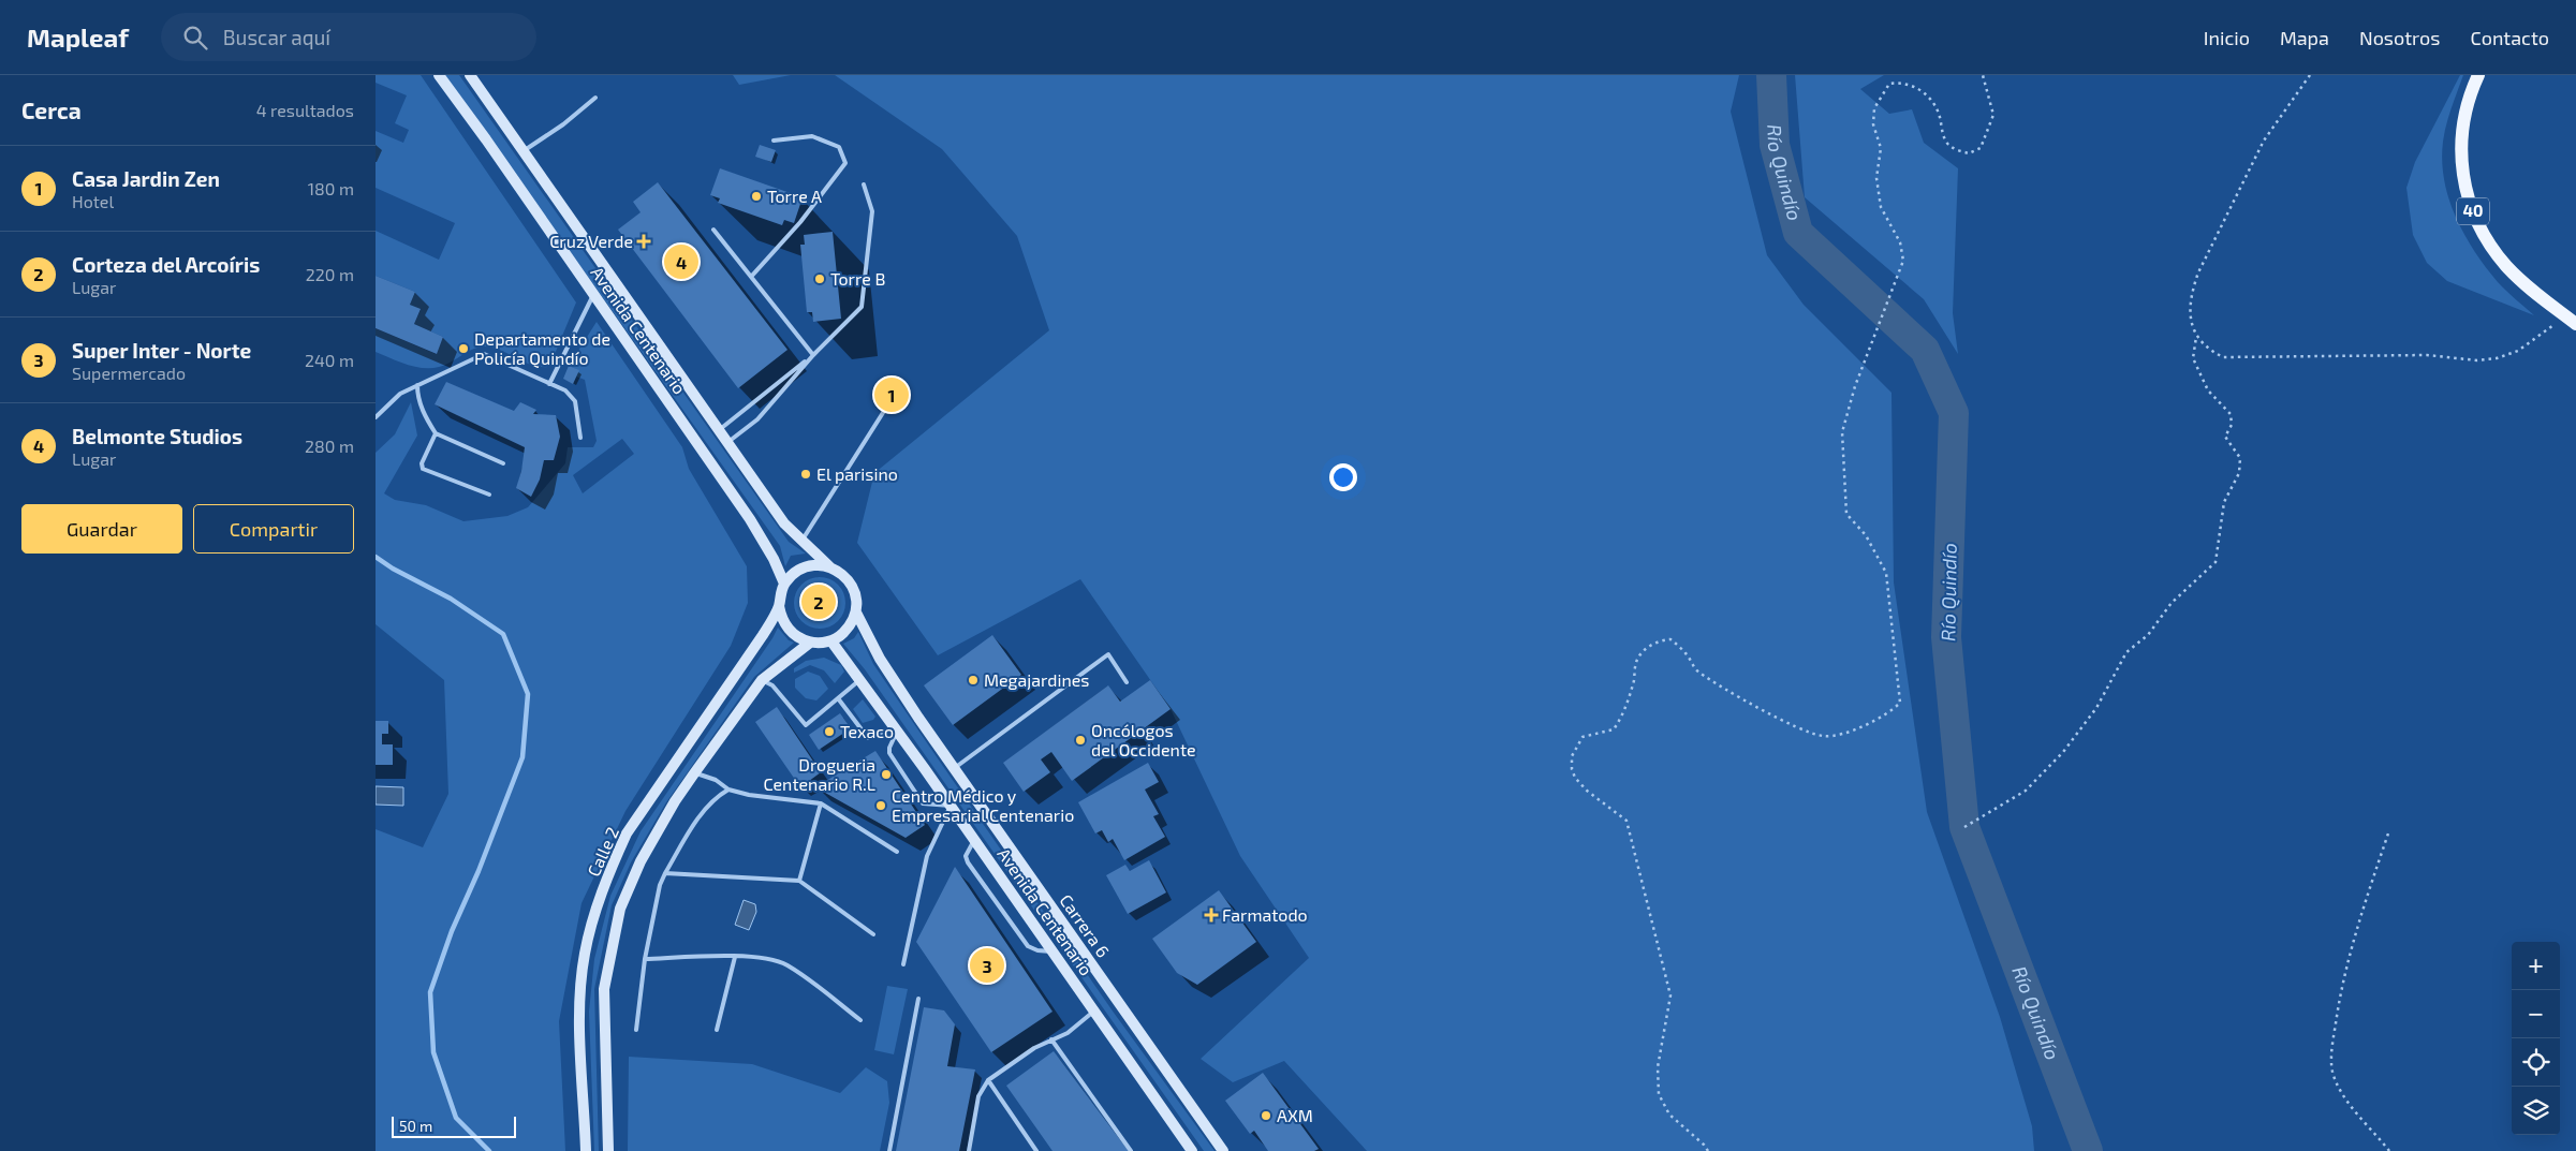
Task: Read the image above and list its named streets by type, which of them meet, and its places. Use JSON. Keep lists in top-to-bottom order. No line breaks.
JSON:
{"streets":{"main road":["40","Avenida Centenario","Calle 2","Carrera 6"]},"crossings":[["Avenida Centenario","Calle 2"],["Avenida Centenario","Carrera 6"],["Calle 2","Carrera 6"]],"water":["Río Quindío"],"places":{"other":["Torre A","Torre B","Departamento de Policía Quindío","El parisino","Megajardines","Texaco","Oncólogos del Occidente","Drogueria Centenario R.L","Centro Médico y Empresarial Centenario","AXM"],"health":["Cruz Verde","Farmatodo"]},"scale_bar":"50 m","page":{"header":"Mapleaf","search":"Buscar aquí","nav":["Inicio","Mapa","Nosotros","Contacto"],"heading":["Cerca","4 resultados"],"list":[{"mark":"1","name":"Casa Jardin Zen","note":"Hotel","value":"180 m"},{"mark":"2","name":"Corteza del Arcoíris","note":"Lugar","value":"220 m"},{"mark":"3","name":"Super Inter - Norte","note":"Supermercado","value":"240 m"},{"mark":"4","name":"Belmonte Studios","note":"Lugar","value":"280 m"}],"pins":["4","1","2","3"],"buttons":["Guardar","Compartir"],"map_buttons":["+","−"],"scale":"50 m"}}
